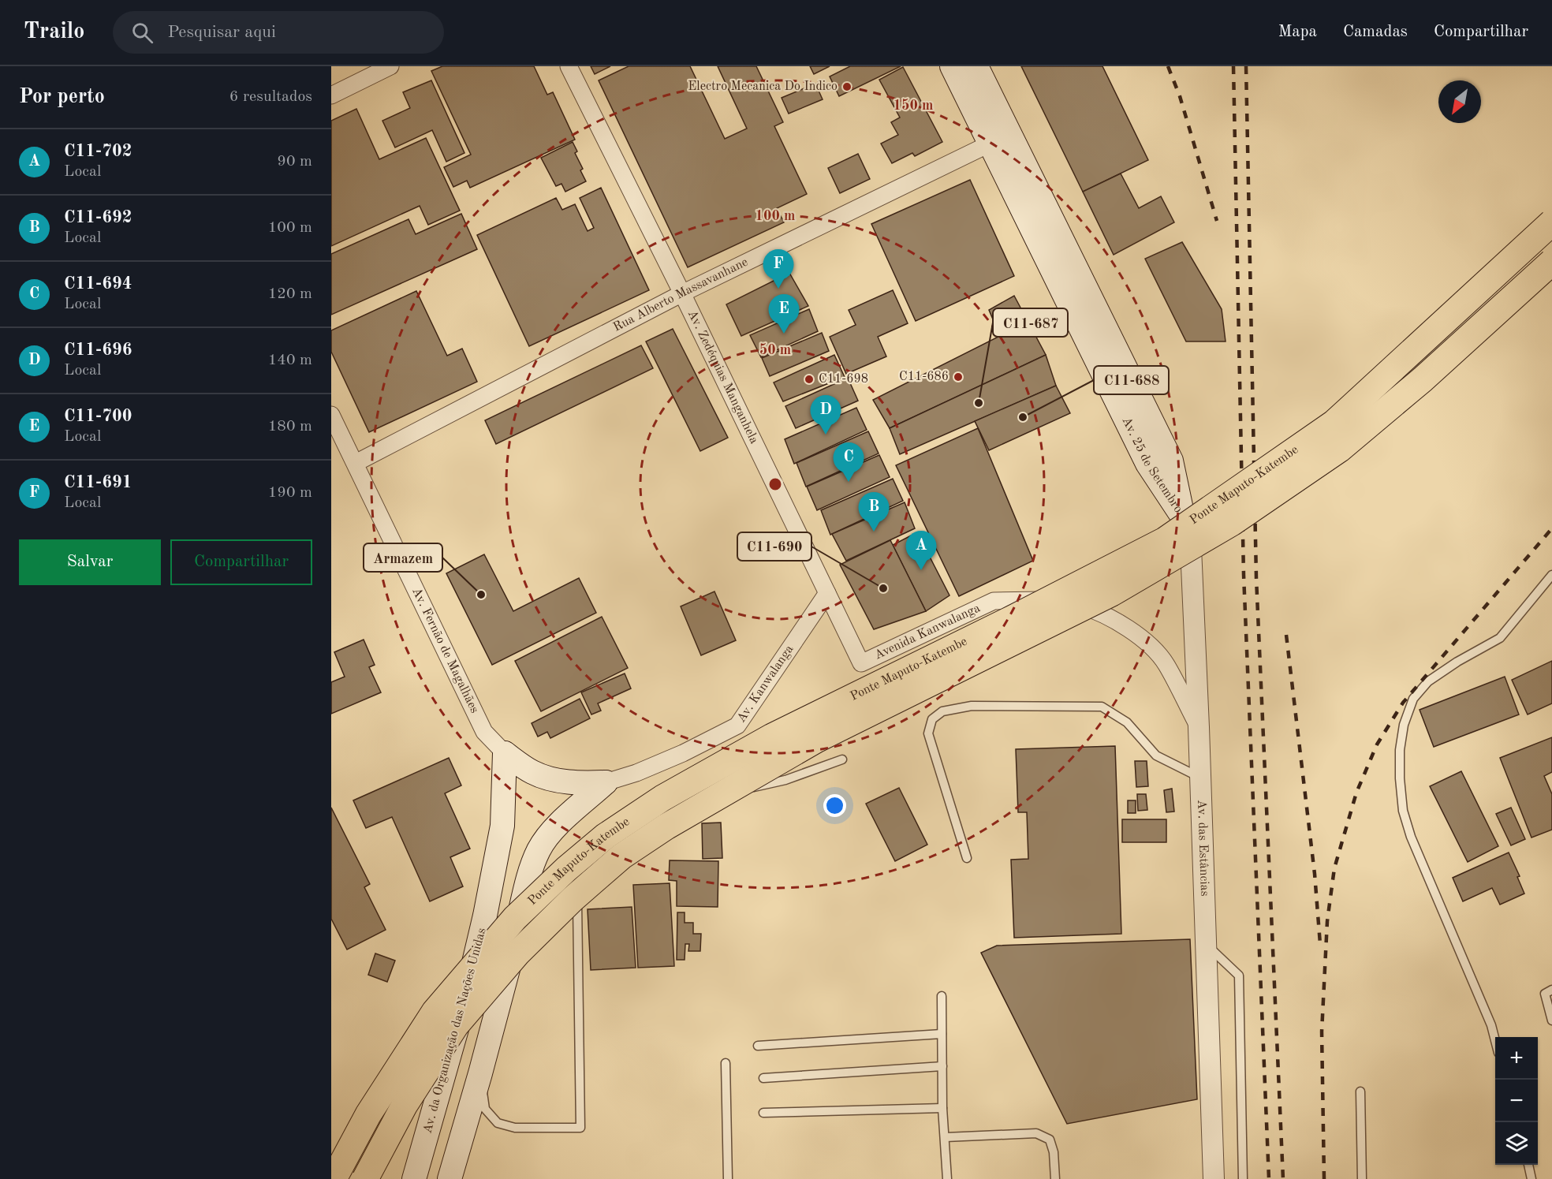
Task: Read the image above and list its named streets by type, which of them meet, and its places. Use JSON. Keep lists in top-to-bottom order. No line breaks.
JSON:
{"streets":{"highway":["Ponte Maputo-Katembe"],"main road":["Av. 25 de Setembro","Av. da Organização das Nações Unidas"],"street":["Rua Alberto Massavanhane","Av. Zedéquias Manganhela","Avenida Kanwalanga","Av. Fernão de Magalhães","Av. Kanwalanga","Av. das Estâncias"]},"crossings":[["Rua Alberto Massavanhane","Av. Zedéquias Manganhela"],["Rua Alberto Massavanhane","Av. 25 de Setembro"],["Rua Alberto Massavanhane","Av. Fernão de Magalhães"],["Av. Zedéquias Manganhela","Avenida Kanwalanga"],["Av. Zedéquias Manganhela","Av. Kanwalanga"],["Av. 25 de Setembro","Av. das Estâncias"],["Avenida Kanwalanga","Av. das Estâncias"],["Av. Fernão de Magalhães","Av. da Organização das Nações Unidas"]],"places":["Electro Mecanica Do Indico","C11-686","C11-698","C11-687","C11-688","C11-690","Armazem"],"north":"bottom left","page":{"header":"Trailo","search":"Pesquisar aqui","nav":["Mapa","Camadas","Compartilhar"],"heading":["Por perto","6 resultados"],"list":[{"mark":"A","name":"C11-702","note":"Local","value":"90 m"},{"mark":"B","name":"C11-692","note":"Local","value":"100 m"},{"mark":"C","name":"C11-694","note":"Local","value":"120 m"},{"mark":"D","name":"C11-696","note":"Local","value":"140 m"},{"mark":"E","name":"C11-700","note":"Local","value":"180 m"},{"mark":"F","name":"C11-691","note":"Local","value":"190 m"}],"pins":["F","E","D","C","B","A"],"buttons":["Salvar","Compartilhar"],"map_buttons":["+","−"]},"rings":["150 m","100 m","50 m"]}
